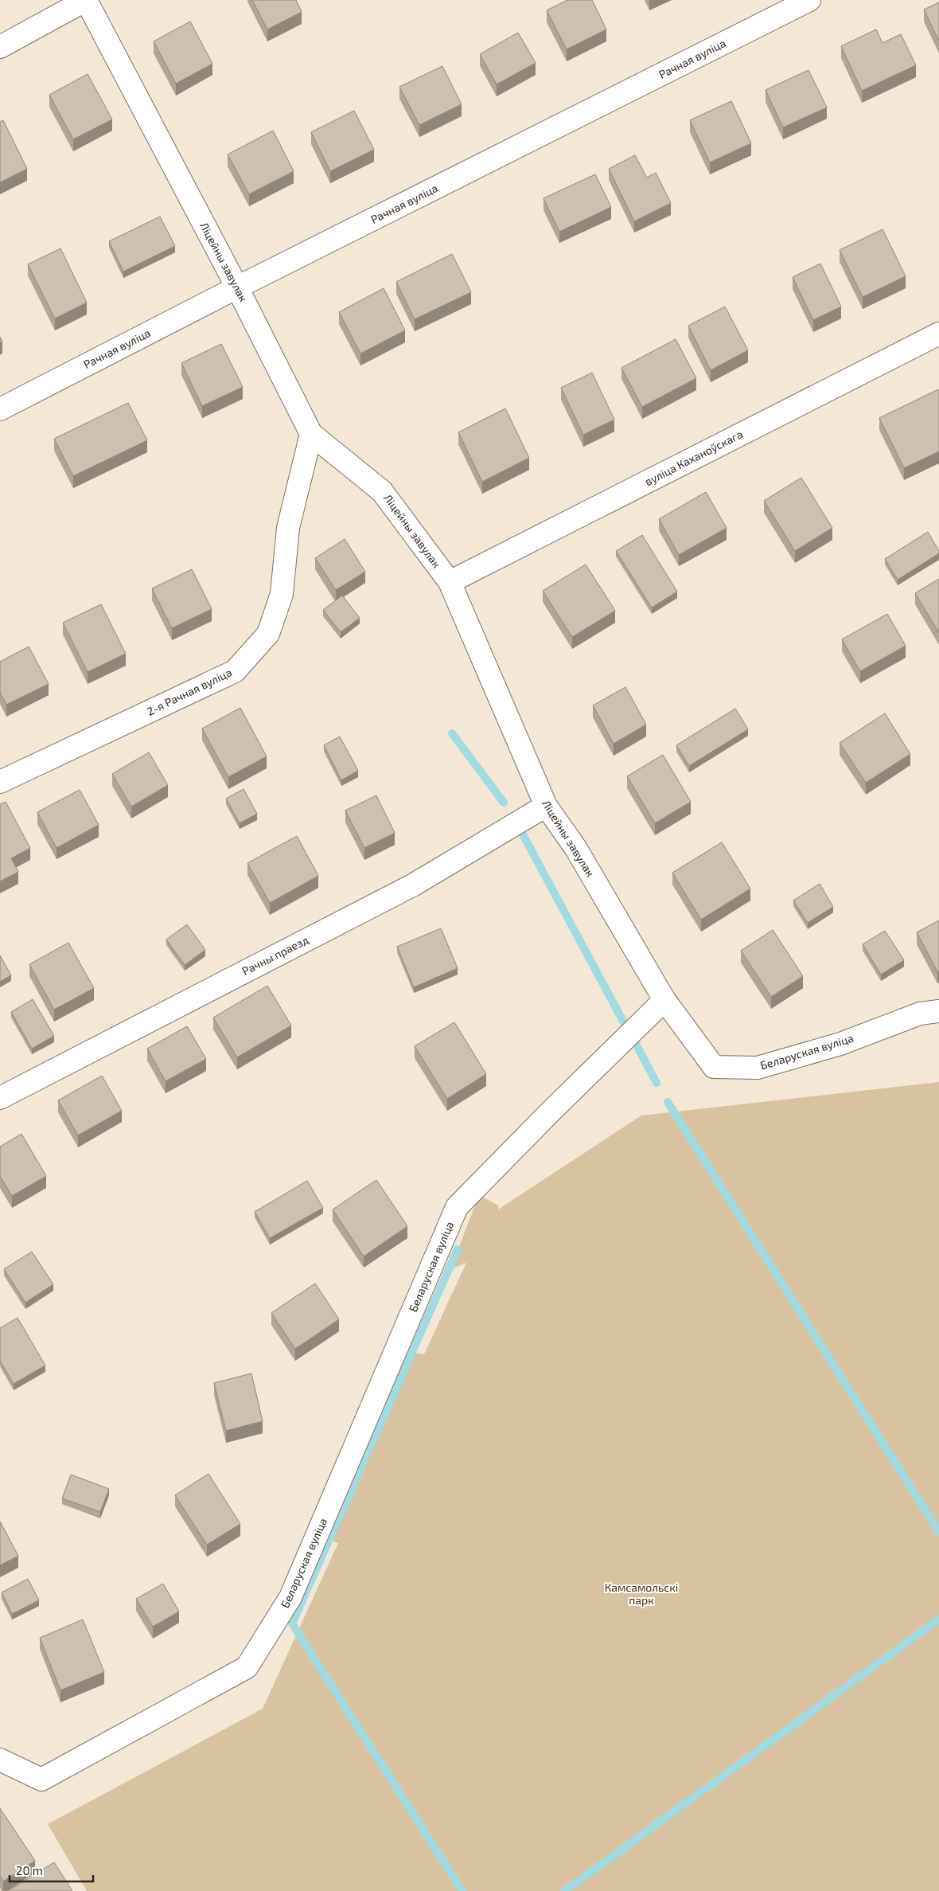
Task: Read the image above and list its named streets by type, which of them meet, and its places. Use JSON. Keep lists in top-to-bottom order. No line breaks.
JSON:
{"streets":{"street":["Рачная вуліца","Ліцейны завулак","вуліца Каханоўскага","2-я Рачная вуліца","Рачны праезд","Беларуская вуліца"]},"crossings":[["Рачная вуліца","Ліцейны завулак"],["Ліцейны завулак","вуліца Каханоўскага"],["Ліцейны завулак","2-я Рачная вуліца"],["Ліцейны завулак","Рачны праезд"],["Ліцейны завулак","Беларуская вуліца"]],"parks":["Камсамольскі парк"],"scale_bar":"20 m"}
